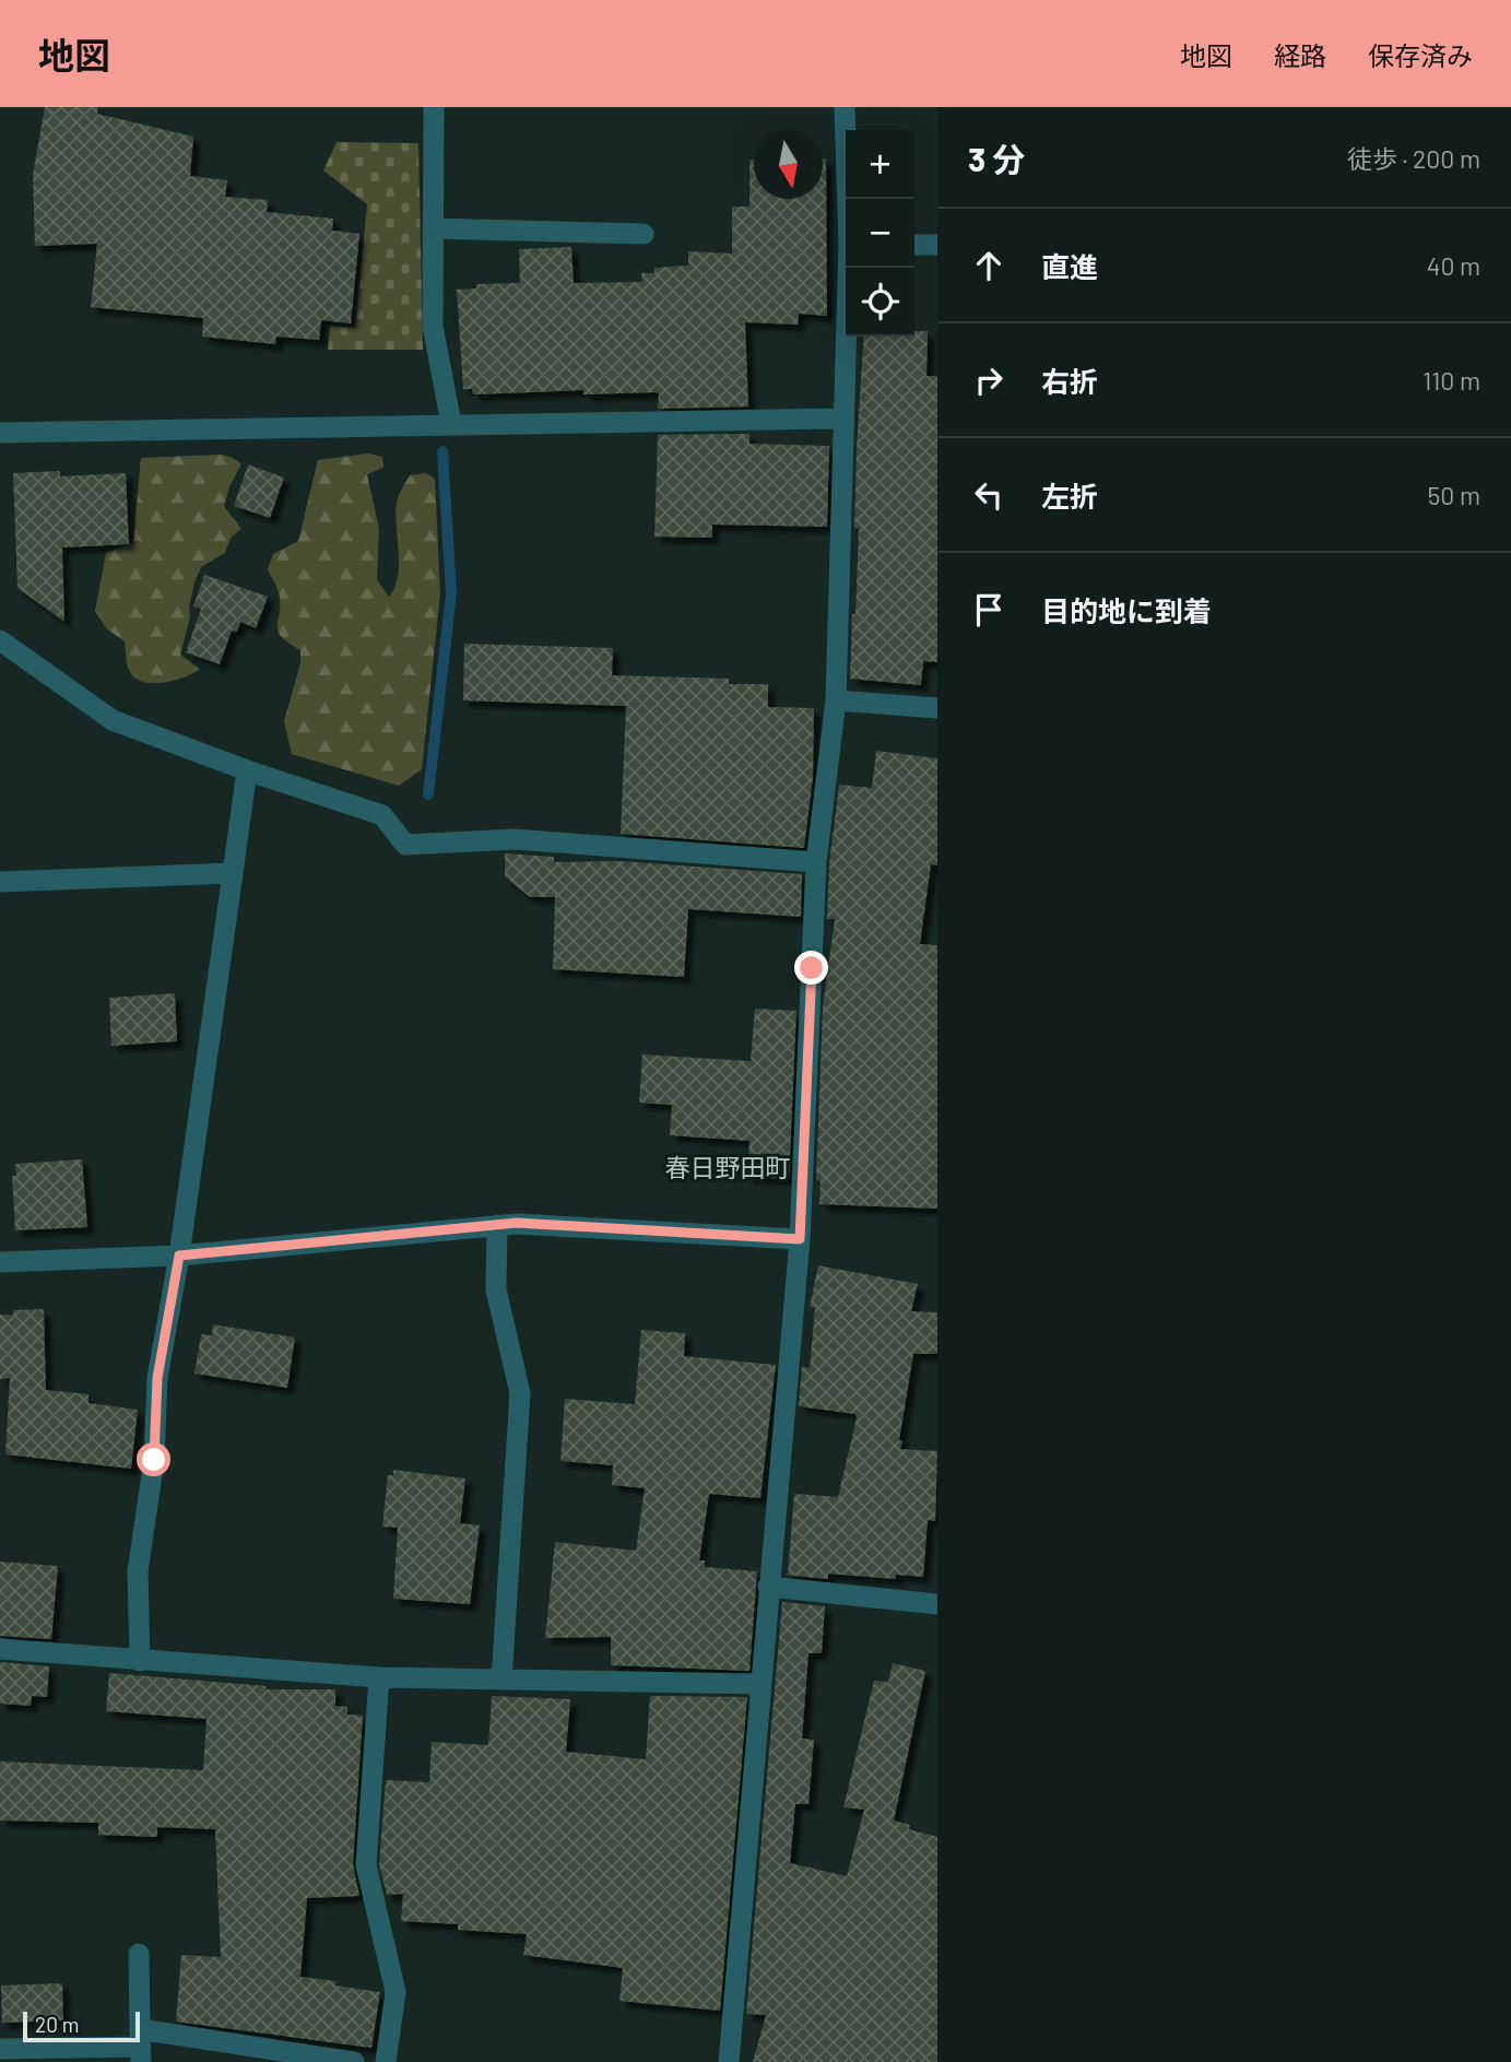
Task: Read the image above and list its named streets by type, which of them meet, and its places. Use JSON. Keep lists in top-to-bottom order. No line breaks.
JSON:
{"districts":["春日野田町"],"scale_bar":"20 m","north":"bottom","page":{"header":"地図","nav":["地図","経路","保存済み"],"heading":["3 分","徒歩 · 200 m"],"map_buttons":["+","−"],"list":[["直進","40 m"],["右折","110 m"],["左折","50 m"],"目的地に到着"],"scale":"20 m"}}
